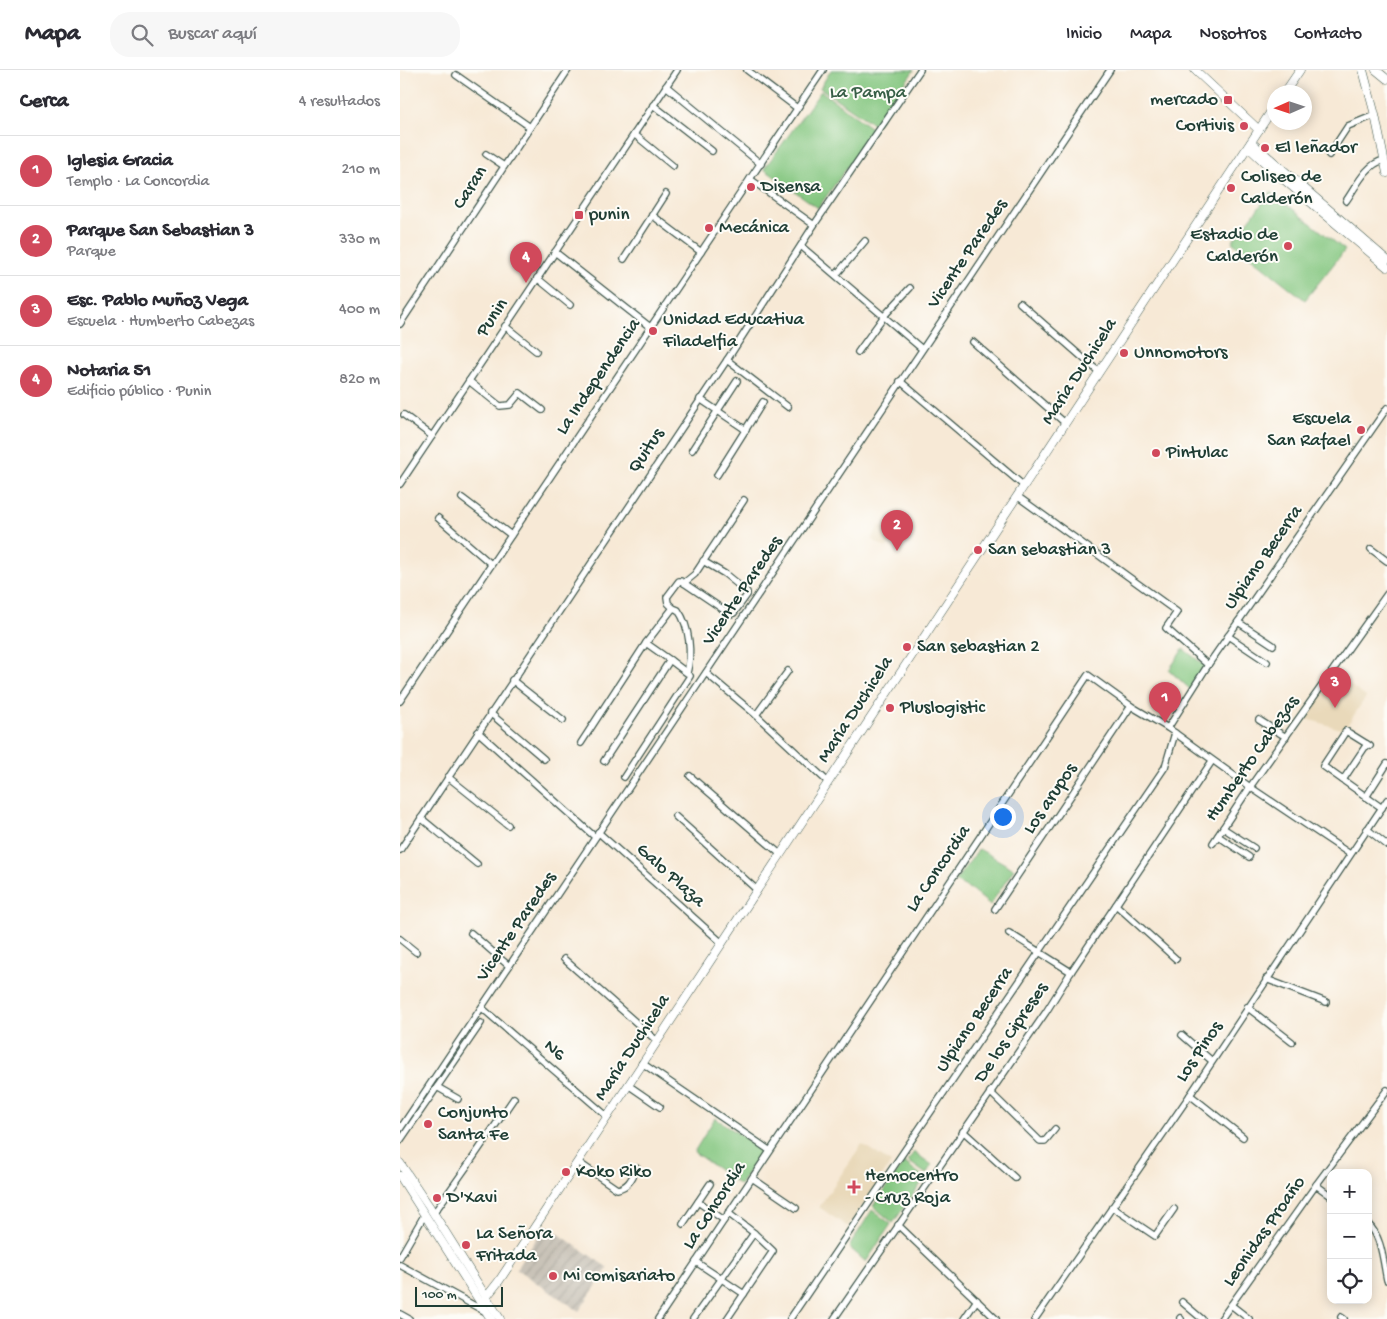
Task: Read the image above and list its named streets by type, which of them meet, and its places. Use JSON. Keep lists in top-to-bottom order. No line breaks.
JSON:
{"streets":{"main road":["Maria Duchicela"],"street":["Caran","Vicente Paredes","Punin","La Independencia","Quitus","Ulpiano Becerra","Humberto Cabezas","Los arupos","La Concordia","Galo Plaza","De los Cipreses","N6","Los Pinos","Leonidas Proaño"]},"crossings":[["Vicente Paredes","Galo Plaza"],["Vicente Paredes","N6"],["Maria Duchicela","Galo Plaza"],["Maria Duchicela","N6"],["Quitus","Galo Plaza"],["Ulpiano Becerra","La Concordia"],["Humberto Cabezas","La Concordia"],["Los arupos","La Concordia"],["La Concordia","De los Cipreses"],["La Concordia","Los Pinos"]],"parks":["La Pampa"],"places":{"transit":["mercado","punin"],"other":["Cortivis","El leñador","Disensa","Coliseo de Calderón","Mecánica","Estadio de Calderón","Unidad Educativa Filadelfia","Unnomotors","Escuela San Rafael","Pintulac","San sebastian 3","San sebastian 2","Pluslogistic","Conjunto Santa Fe","Koko Riko","D'Xavi","La Señora Fritada","Mi comisariato"],"health":["Hemocentro - Cruz Roja"]},"scale_bar":"100 m","north":"left","page":{"header":"Mapa","search":"Buscar aquí","nav":["Inicio","Mapa","Nosotros","Contacto"],"heading":["Cerca","4 resultados"],"list":[{"mark":"1","name":"Iglesia Gracia","note":"Templo · La Concordia","value":"210 m"},{"mark":"2","name":"Parque San Sebastian 3","note":"Parque","value":"330 m"},{"mark":"3","name":"Esc. Pablo Muñoz Vega","note":"Escuela · Humberto Cabezas","value":"400 m"},{"mark":"4","name":"Notaria 51","note":"Edificio público · Punin","value":"820 m"}],"pins":["4","2","3","1"],"map_buttons":["+","−"],"scale":"100 m"}}
